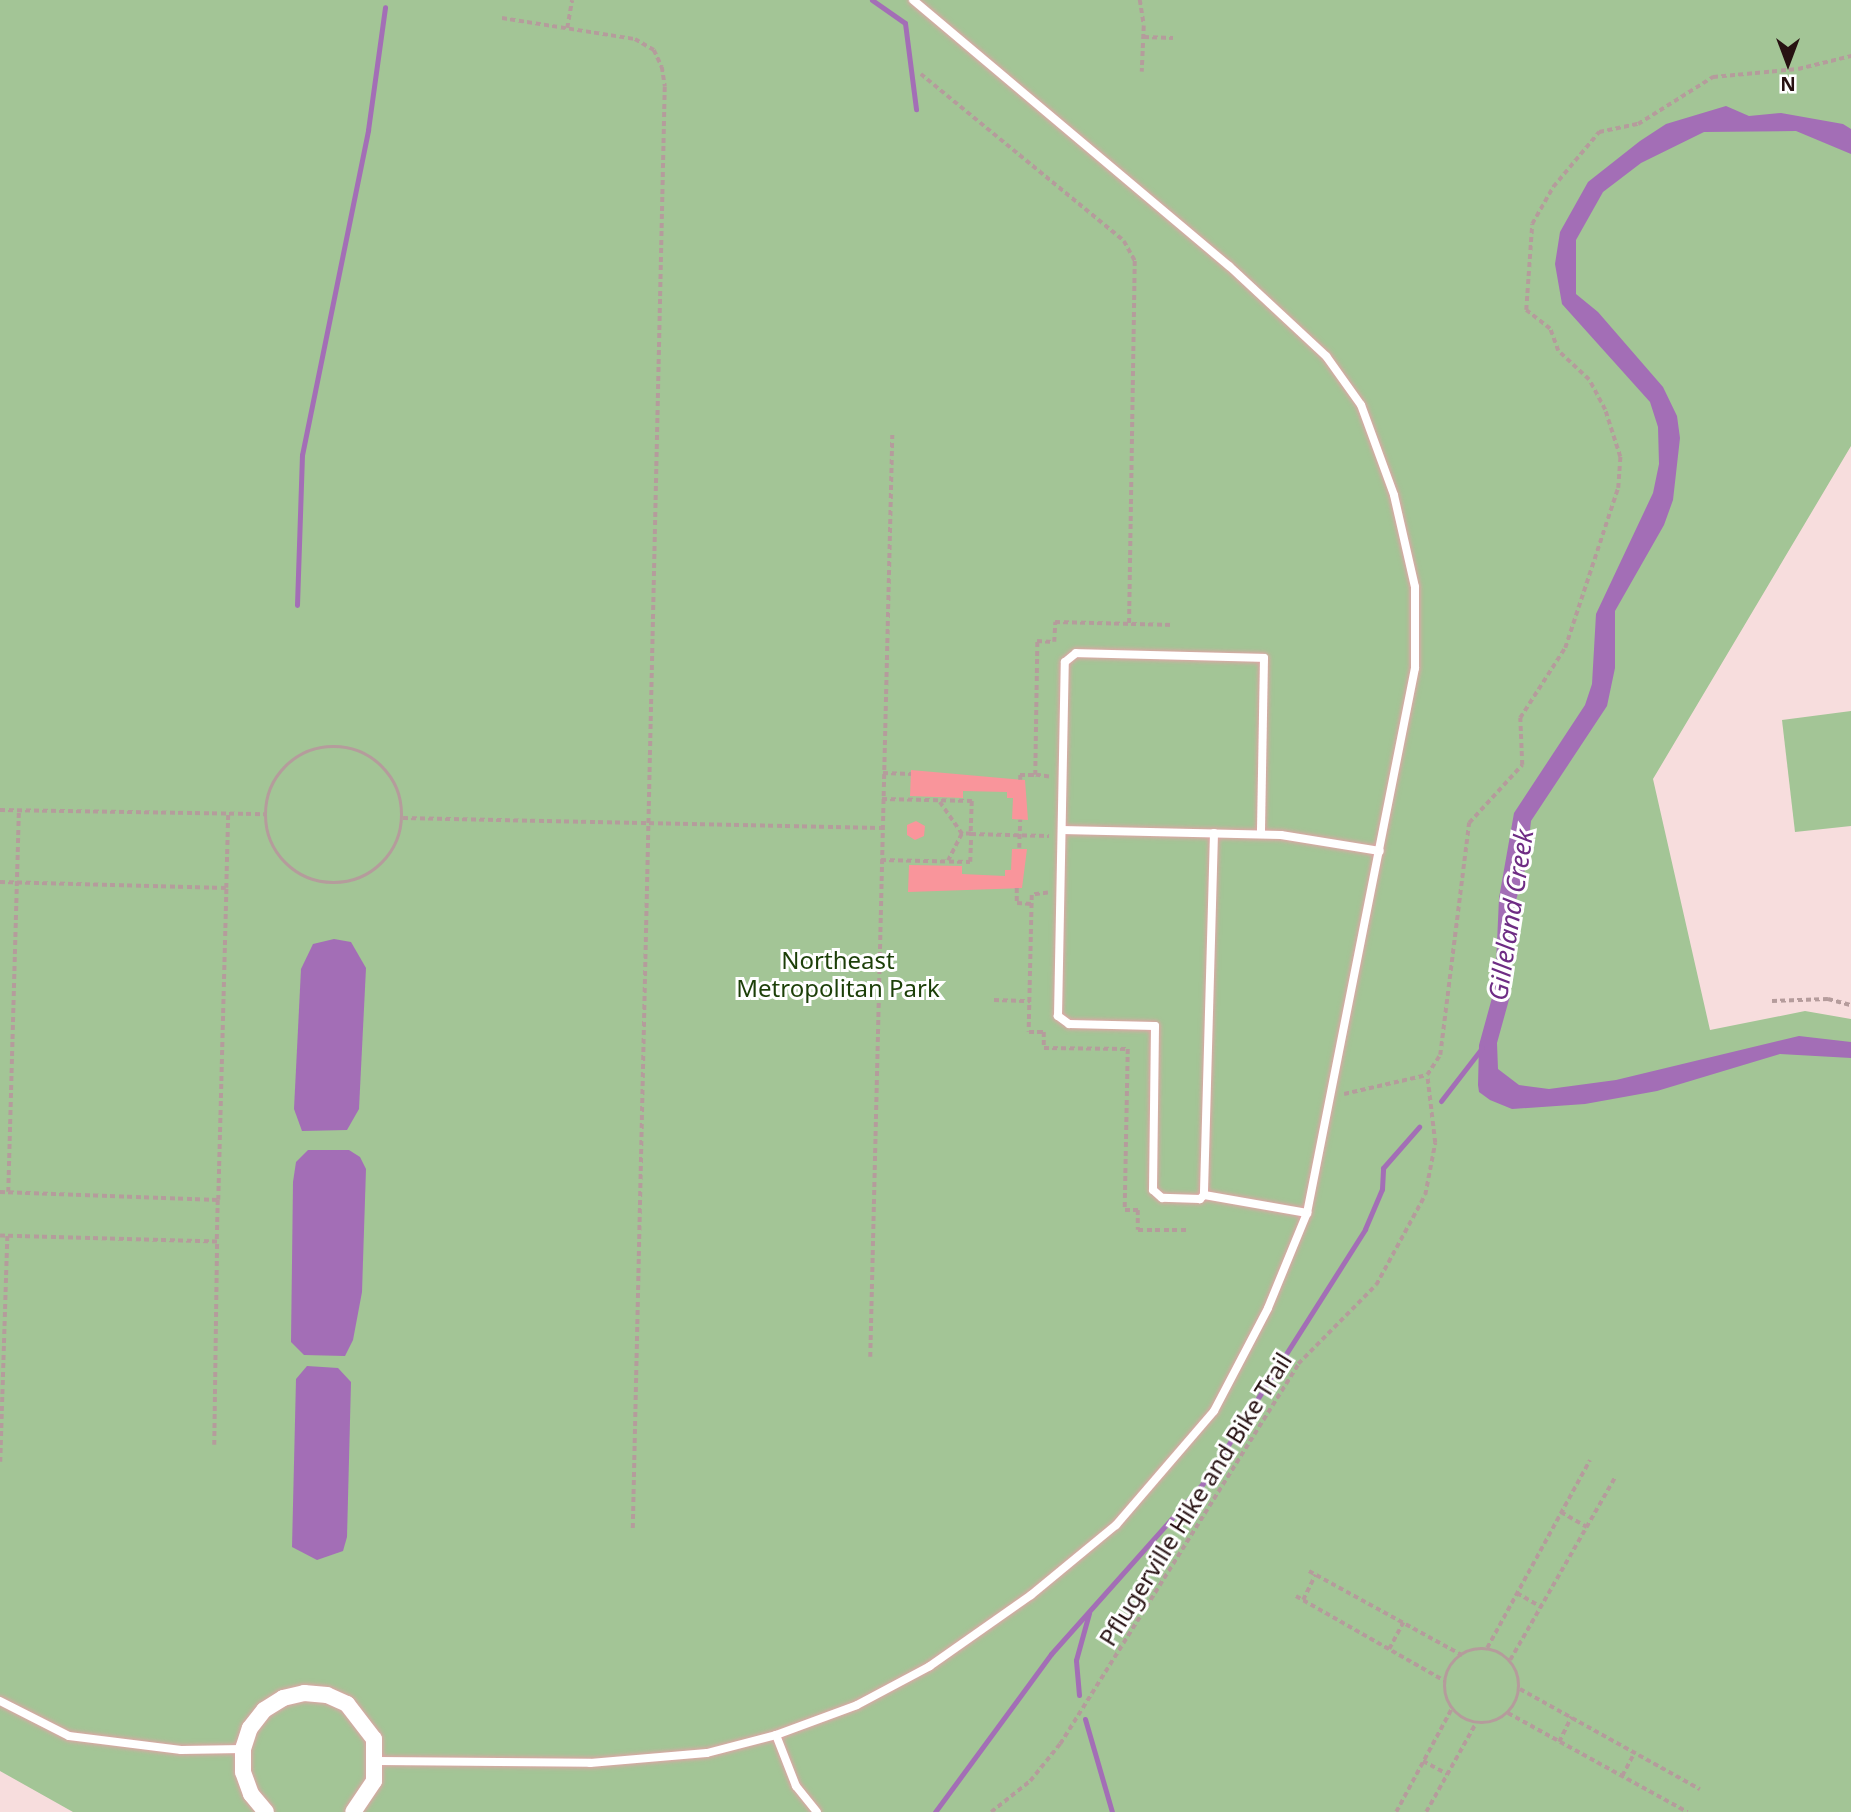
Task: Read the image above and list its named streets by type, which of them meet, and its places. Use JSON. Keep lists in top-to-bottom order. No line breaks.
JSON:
{"streets":{"path":["Pflugerville Hike and Bike Trail"]},"water":["Gilleland Creek"],"parks":["Northeast Metropolitan Park"],"north":"bottom"}
